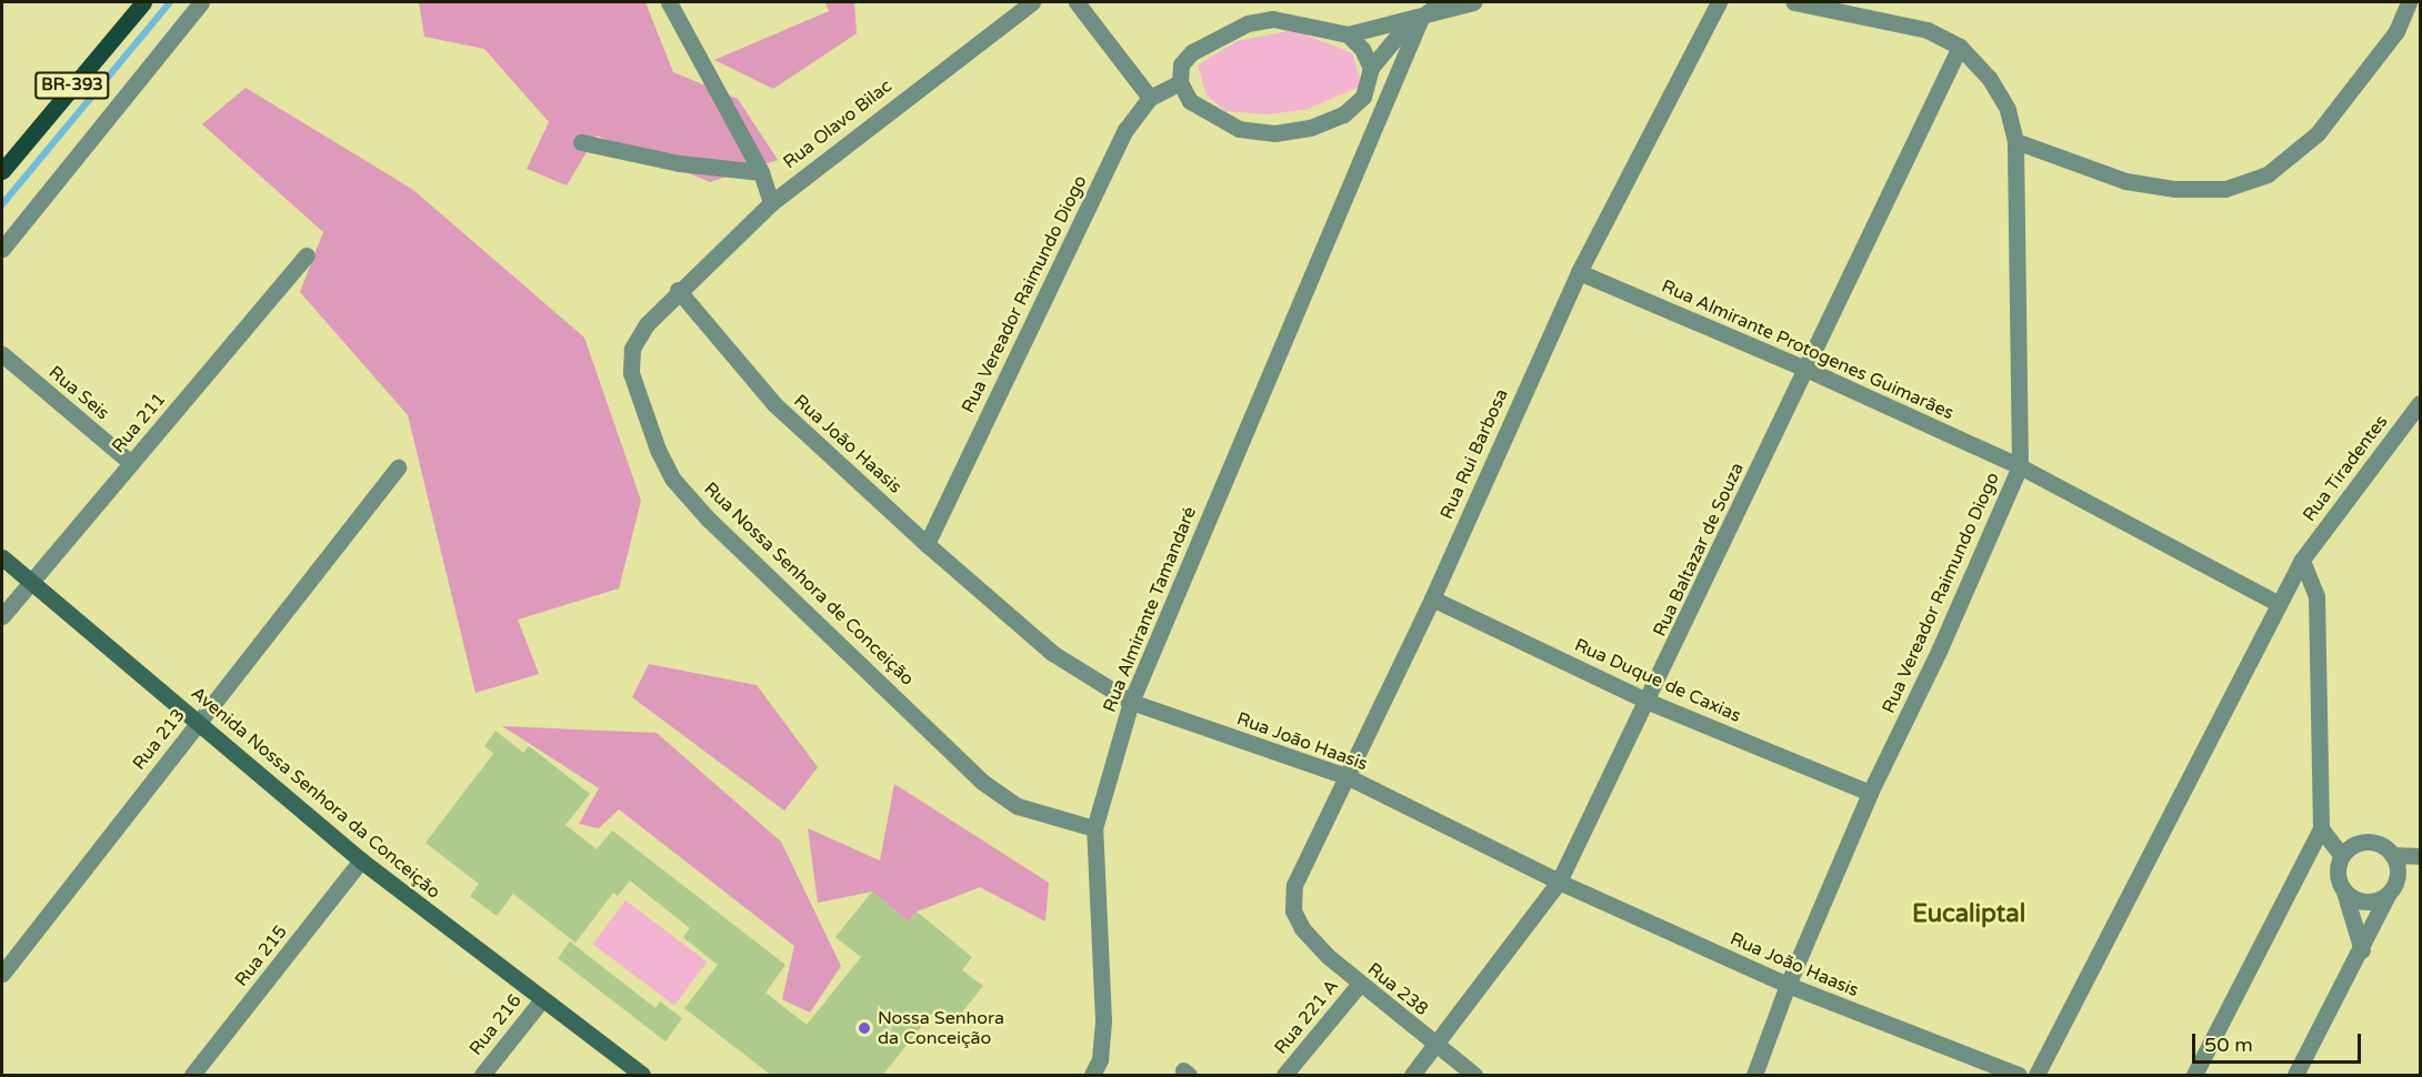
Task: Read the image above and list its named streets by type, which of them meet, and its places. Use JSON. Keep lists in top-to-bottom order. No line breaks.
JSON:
{"streets":{"main road":["BR-393"],"street":["Rua Olavo Bilac","Rua Vereador Raimundo Diogo","Rua Almirante Protogenes Guimarães","Rua Seis","Rua 211","Rua João Haasis","Rua Rui Barbosa","Rua Tiradentes","Rua Baltazar de Souza","Rua Nossa Senhora de Conceição","Rua Almirante Tamandaré","Rua Duque de Caxias","Rua 213","Avenida Nossa Senhora da Conceição","Rua 215","Rua 238","Rua 221 A","Rua 216"]},"crossings":[["Rua Olavo Bilac","Rua João Haasis"],["Rua Olavo Bilac","Rua Nossa Senhora de Conceição"],["Rua Vereador Raimundo Diogo","Rua Almirante Protogenes Guimarães"],["Rua Vereador Raimundo Diogo","Rua João Haasis"],["Rua Vereador Raimundo Diogo","Rua Baltazar de Souza"],["Rua Vereador Raimundo Diogo","Rua Duque de Caxias"],["Rua Almirante Protogenes Guimarães","Rua Rui Barbosa"],["Rua Almirante Protogenes Guimarães","Rua Tiradentes"],["Rua Almirante Protogenes Guimarães","Rua Baltazar de Souza"],["Rua Seis","Rua 211"],["Rua 211","Avenida Nossa Senhora da Conceição"],["Rua João Haasis","Rua Rui Barbosa"],["Rua João Haasis","Rua Baltazar de Souza"],["Rua João Haasis","Rua Nossa Senhora de Conceição"],["Rua João Haasis","Rua Almirante Tamandaré"],["Rua Rui Barbosa","Rua Duque de Caxias"],["Rua Rui Barbosa","Rua 238"],["Rua Baltazar de Souza","Rua Duque de Caxias"],["Rua Baltazar de Souza","Rua 238"],["Rua Nossa Senhora de Conceição","Rua Almirante Tamandaré"],["Rua 213","Avenida Nossa Senhora da Conceição"],["Avenida Nossa Senhora da Conceição","Rua 215"],["Avenida Nossa Senhora da Conceição","Rua 216"],["Rua 238","Rua 221 A"]],"districts":["Eucaliptal"],"places":["Nossa Senhora da Conceição"],"scale_bar":"50 m"}
